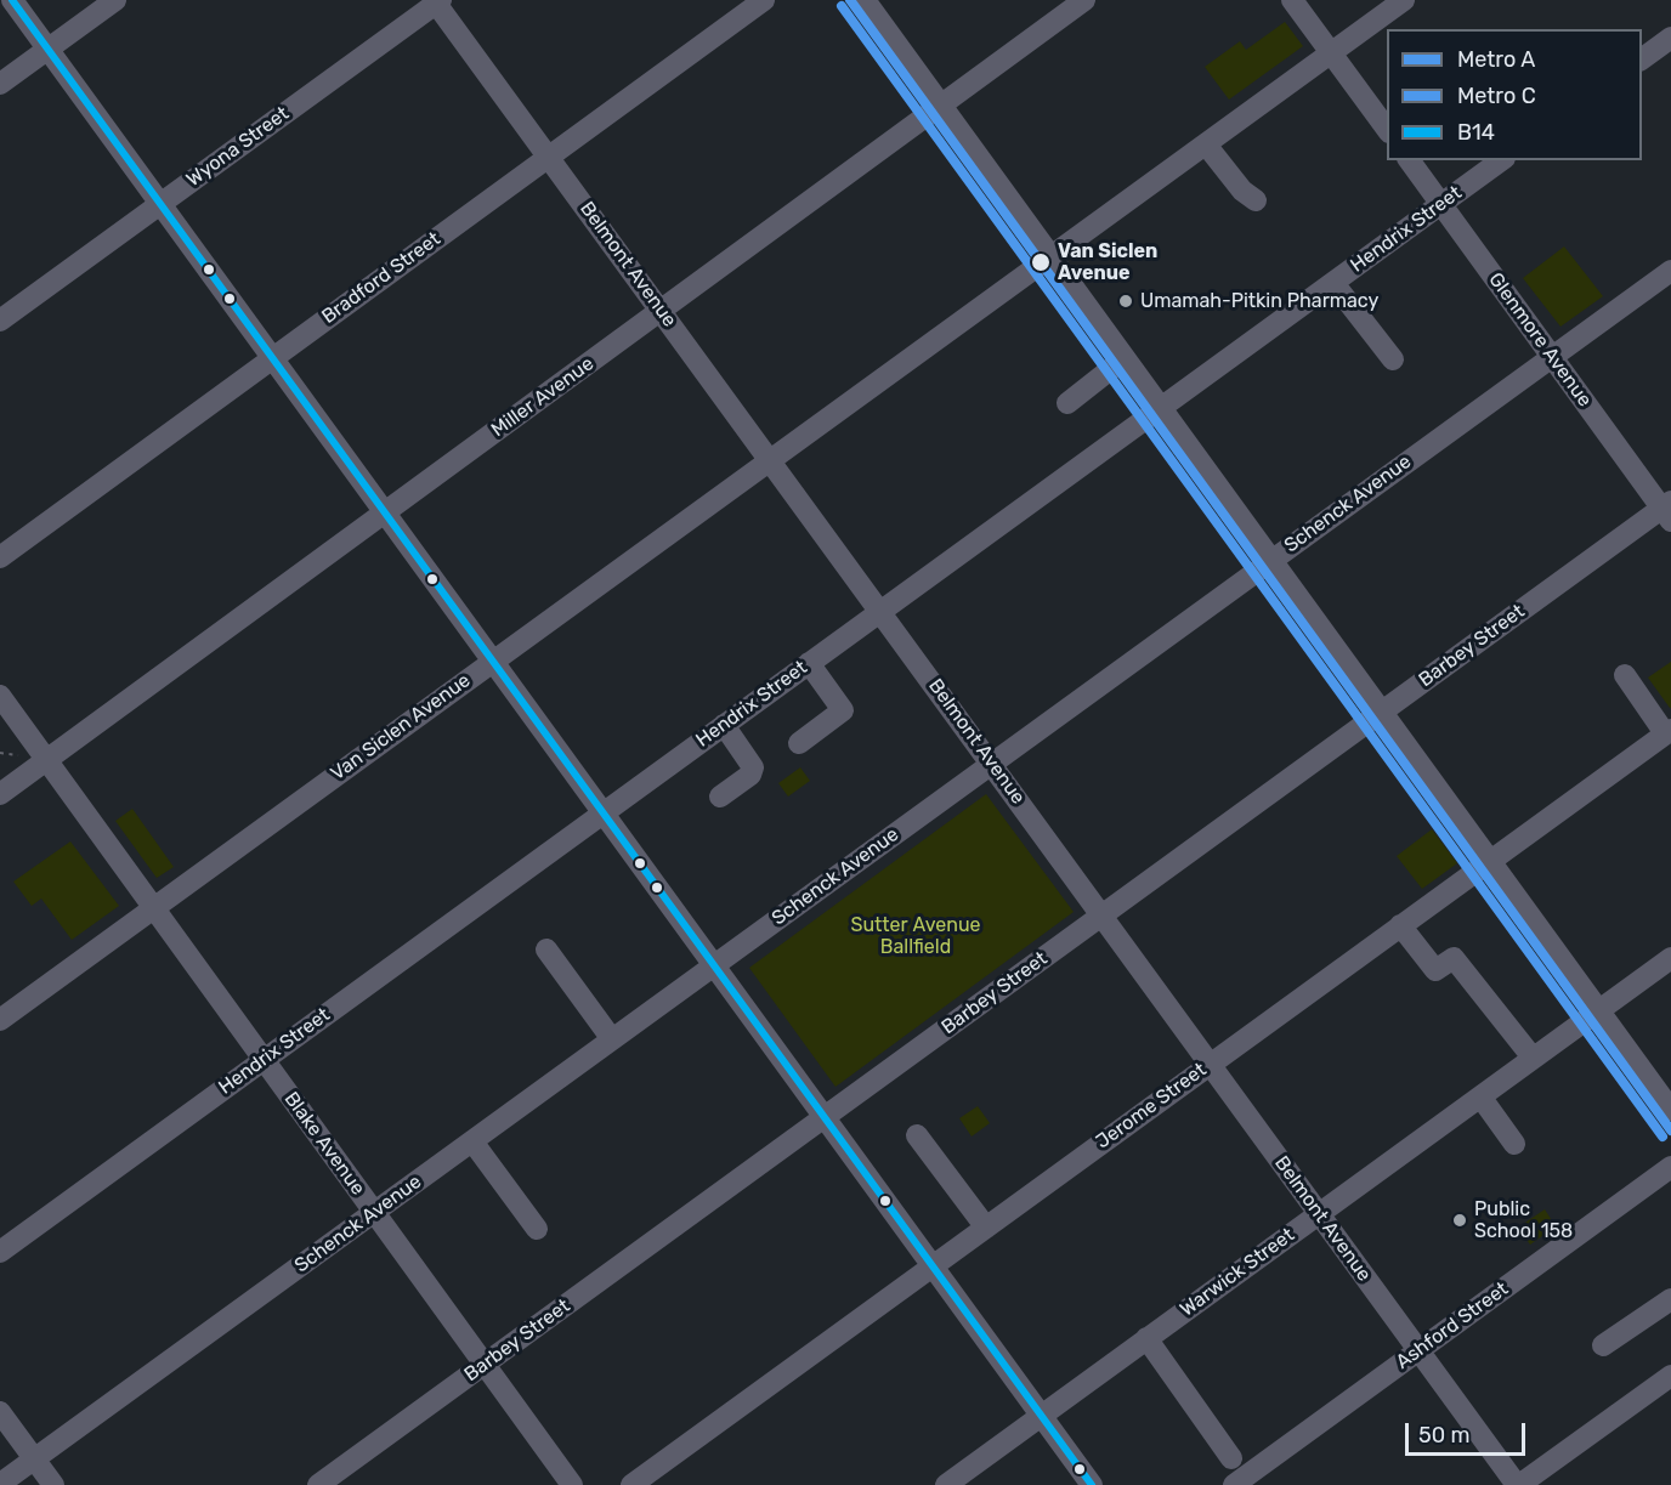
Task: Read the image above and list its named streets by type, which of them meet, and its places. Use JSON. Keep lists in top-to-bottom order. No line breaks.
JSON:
{"streets":{"street":["Wyona Street","Hendrix Street","Belmont Avenue","Bradford Street","Glenmore Avenue","Miller Avenue","Schenck Avenue","Barbey Street","Van Siclen Avenue","Jerome Street","Blake Avenue","Warwick Street","Ashford Street"]},"crossings":[["Wyona Street","Belmont Avenue"],["Hendrix Street","Belmont Avenue"],["Hendrix Street","Glenmore Avenue"],["Hendrix Street","Blake Avenue"],["Belmont Avenue","Bradford Street"],["Belmont Avenue","Miller Avenue"],["Belmont Avenue","Schenck Avenue"],["Belmont Avenue","Barbey Street"],["Belmont Avenue","Van Siclen Avenue"],["Belmont Avenue","Jerome Street"],["Belmont Avenue","Warwick Street"],["Belmont Avenue","Ashford Street"],["Glenmore Avenue","Schenck Avenue"],["Glenmore Avenue","Barbey Street"],["Miller Avenue","Blake Avenue"],["Schenck Avenue","Blake Avenue"],["Barbey Street","Blake Avenue"],["Van Siclen Avenue","Blake Avenue"]],"parks":["Sutter Avenue Ballfield"],"places":["Van Siclen Avenue","Umamah-Pitkin Pharmacy","Public School 158"],"lines":["metro line A","transit line B14","metro line C"],"legend":["Metro A","Metro C","B14"],"scale_bar":"50 m"}
